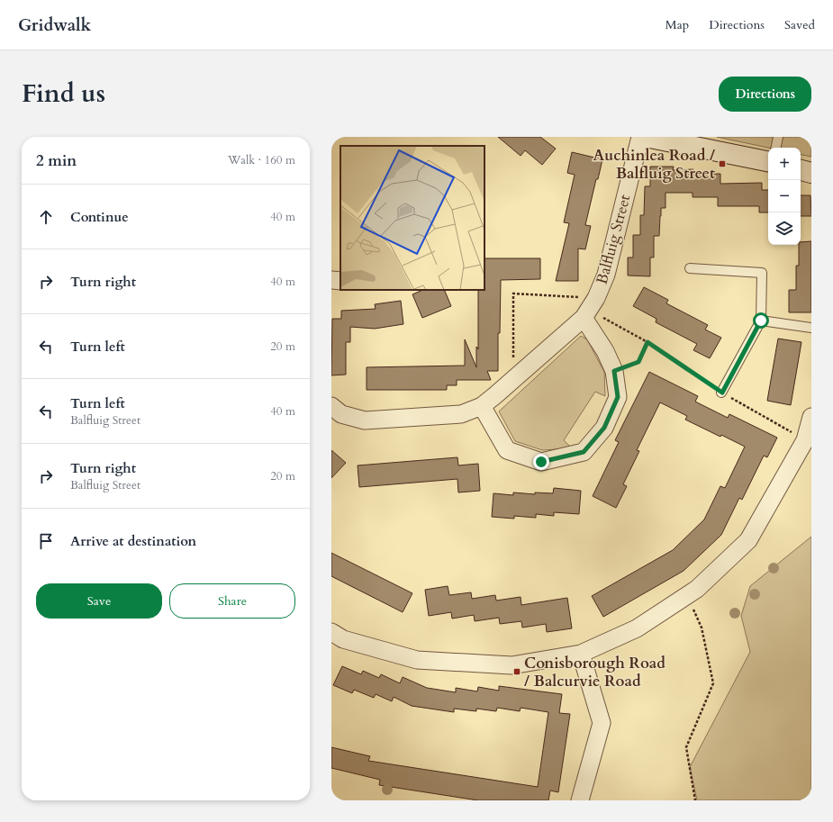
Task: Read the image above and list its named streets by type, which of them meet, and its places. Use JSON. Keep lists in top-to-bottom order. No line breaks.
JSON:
{"streets":{"street":["Balfluig Street"]},"places":{"transit":["Auchinlea Road / Balfluig Street","Conisborough Road / Balcurvie Road"]},"page":{"header":"Gridwalk","nav":["Map","Directions","Saved"],"title":"Find us","buttons":["Directions",["Save","Share"]],"heading":["2 min","Walk · 160 m"],"map_buttons":["+","−"],"list":[["Continue","40 m"],["Turn right","40 m"],["Turn left","20 m"],["Turn left","Balfluig Street","40 m"],["Turn right","Balfluig Street","20 m"],"Arrive at destination"]}}
